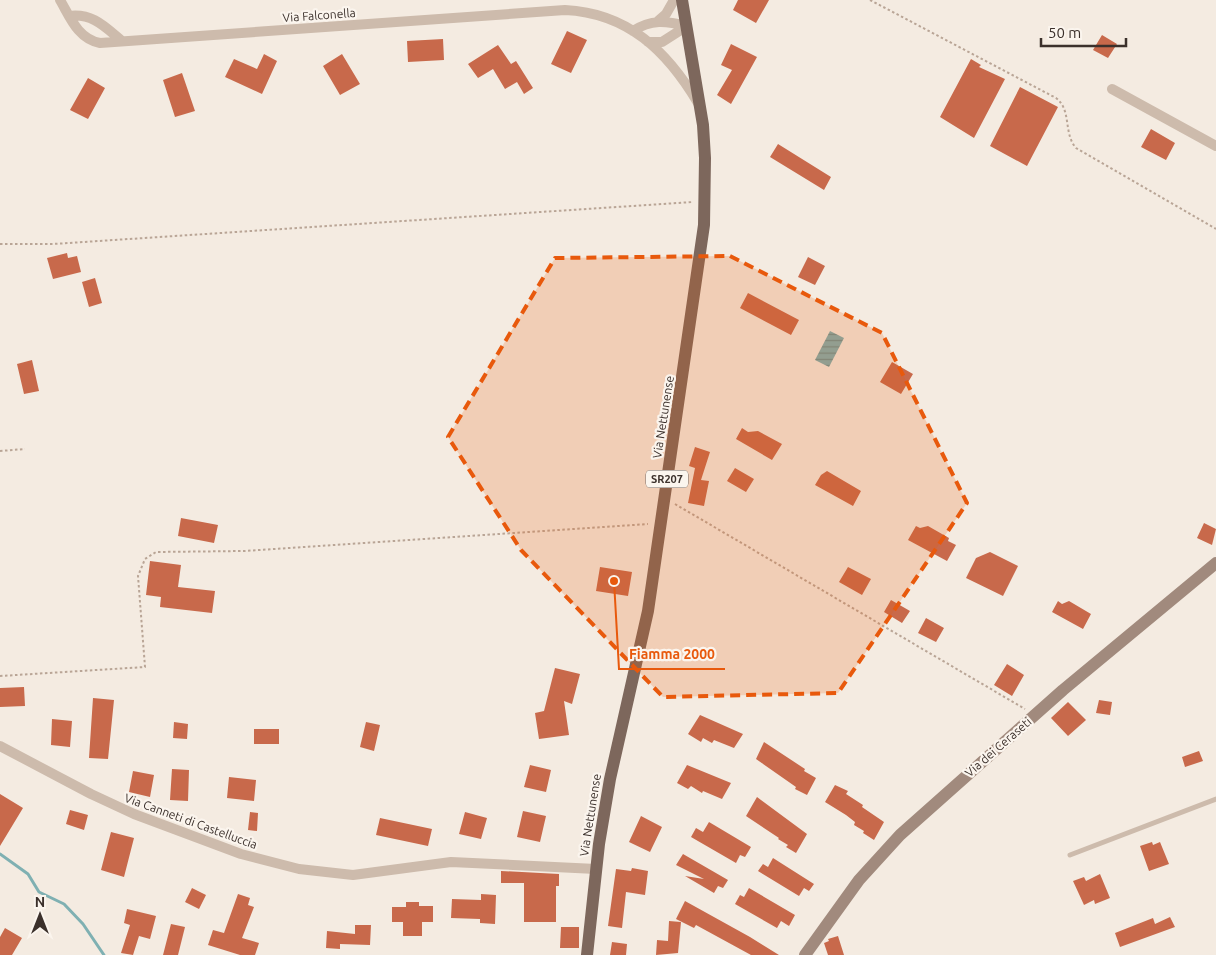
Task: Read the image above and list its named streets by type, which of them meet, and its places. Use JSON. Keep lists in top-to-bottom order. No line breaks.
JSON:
{"streets":{"main road":["Via Nettunense","SR207"],"street":["Via Falconella","Via dei Ceraseti","Via Canneti di Castelluccia"]},"crossings":[["Via Falconella","Via Nettunense"],["Via Nettunense","Via Canneti di Castelluccia"]],"places":["Fiamma 2000"],"scale_bar":"50 m","north":"top"}
